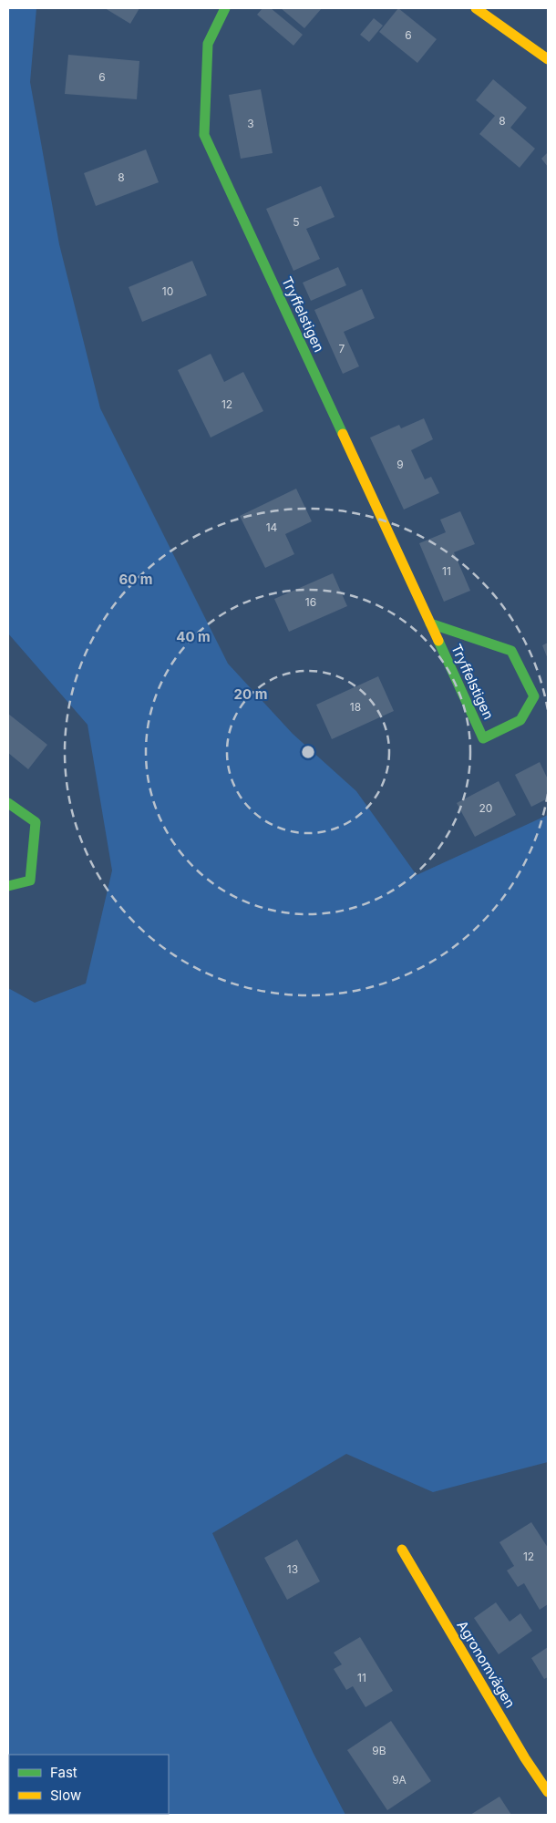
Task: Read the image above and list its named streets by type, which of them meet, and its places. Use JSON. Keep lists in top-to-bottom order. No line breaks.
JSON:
{"streets":{"street":["Tryffelstigen","Agronomvägen"]},"house_numbers":["6","6","8","3","8","5","10","7","12","9","14","11","16","18","20","12","13","11","9B","9A"],"legend":["Fast","Slow"],"rings":["60 m","40 m","20 m"]}
